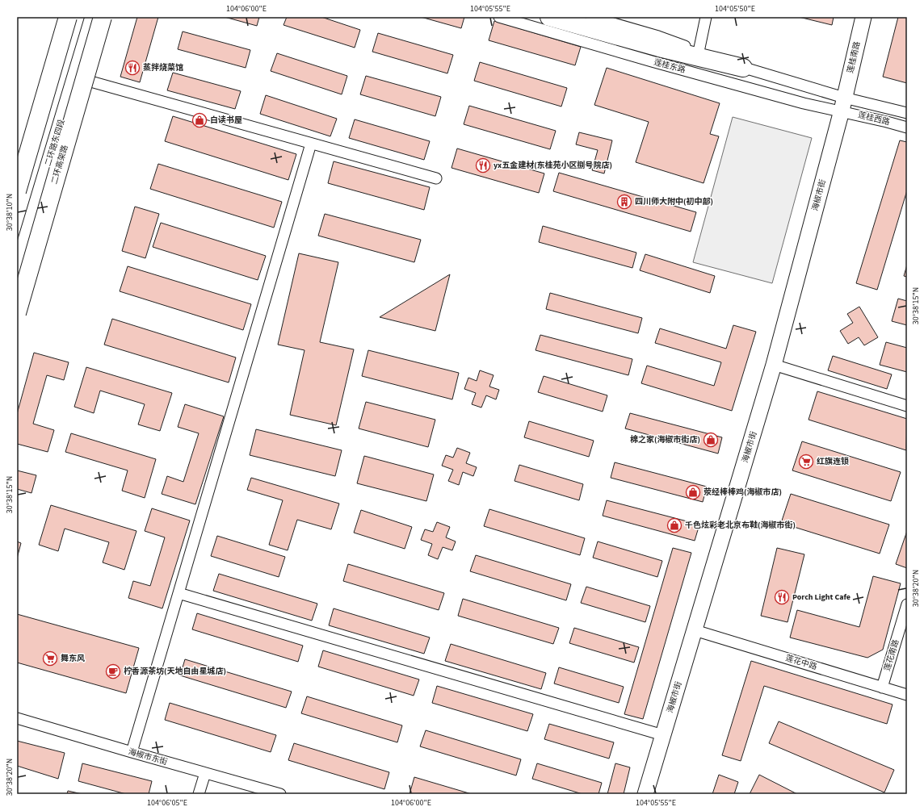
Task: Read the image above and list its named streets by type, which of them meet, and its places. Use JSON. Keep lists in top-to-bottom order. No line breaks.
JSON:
{"streets":{"highway":["二环高架路"],"street":["莲桂南路","莲桂东路","莲桂西路","二环路东四段","海椒市街","莲花南路","莲花中路","海椒市东街"]},"crossings":[["莲桂南路","莲桂东路"],["莲桂南路","莲桂西路"],["莲桂南路","海椒市街"],["莲桂东路","莲桂西路"],["莲桂东路","海椒市街"],["莲桂西路","海椒市街"],["海椒市街","莲花中路"],["莲花南路","莲花中路"]],"places":{"restaurant":["蒸拌烧菜馆","yx五金建材(东桂苑小区捌号院店)","Porch Light Cafe"],"shop":["白读书屋","棉之家(海椒市街店)","荥经棒棒鸡(海椒市店)","千色炫彩老北京布鞋(海椒市街)"],"building":["四川师大附中(初中部)"],"supermarket":["红旗连锁","舞东风"],"cafe":["柠香源茶坊(天地自由星城店)"]},"coordinates":["104°06'00\"E","104°05'55\"E","104°05'50\"E","30°38'10\"N","30°38'15\"N","30°38'20\"N","104°06'05\"E"]}
